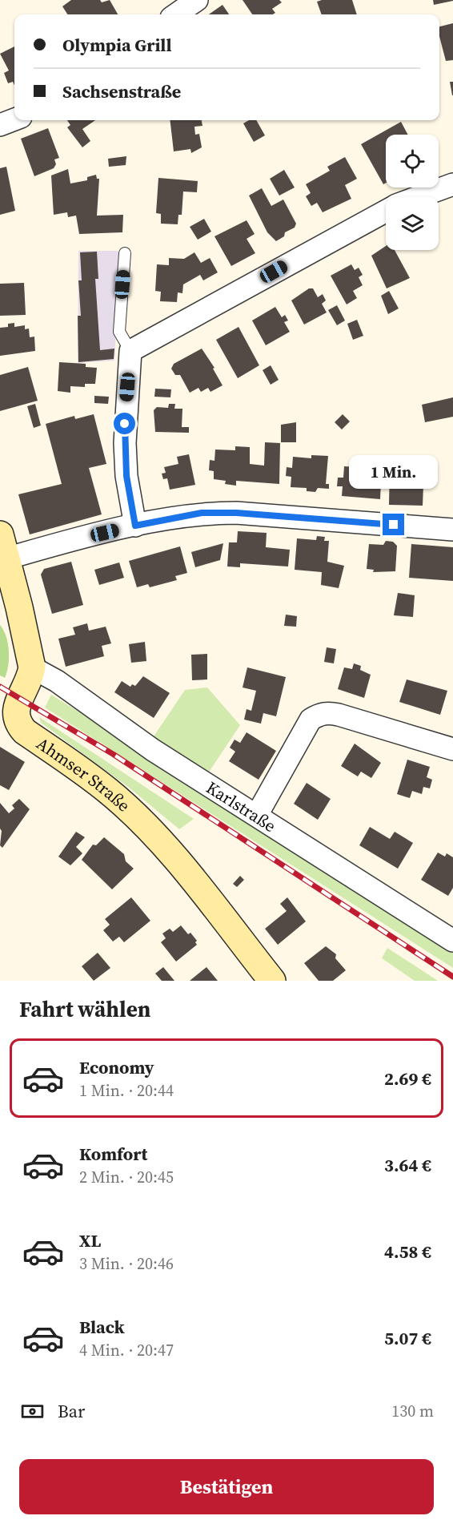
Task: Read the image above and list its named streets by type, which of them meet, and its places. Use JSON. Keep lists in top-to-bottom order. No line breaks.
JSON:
{"streets":{"street":["Ahmser Straße","Karlstraße"]},"crossings":[["Ahmser Straße","Karlstraße"]],"page":{"banner":["Olympia Grill","Sachsenstraße"],"bubble":"1 Min.","heading":"Fahrt wählen","list":[{"name":"Economy","note":"1 Min. · 20:44","value":"2.69 €"},{"name":"Komfort","note":"2 Min. · 20:45","value":"3.64 €"},{"name":"XL","note":"3 Min. · 20:46","value":"4.58 €"},{"name":"Black","note":"4 Min. · 20:47","value":"5.07 €"}],"pay":["Bar","130 m"],"buttons":"Bestätigen"}}
